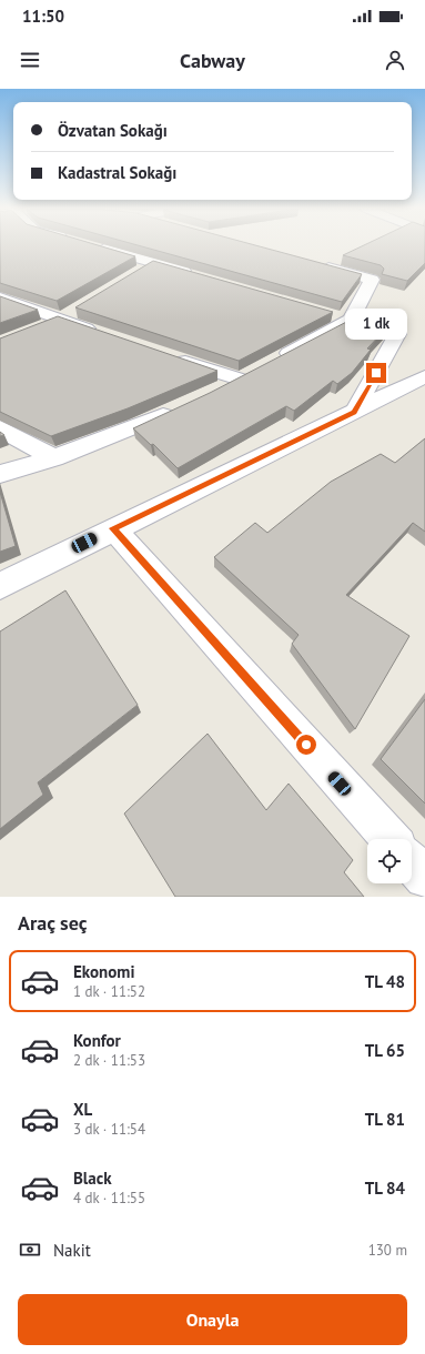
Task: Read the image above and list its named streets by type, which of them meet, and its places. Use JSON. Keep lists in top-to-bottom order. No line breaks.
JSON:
{"page":{"status":"11:50","header":"Cabway","banner":["Özvatan Sokağı","Kadastral Sokağı"],"bubble":"1 dk","heading":"Araç seç","list":[{"name":"Ekonomi","note":"1 dk · 11:52","value":"TL 48"},{"name":"Konfor","note":"2 dk · 11:53","value":"TL 65"},{"name":"XL","note":"3 dk · 11:54","value":"TL 81"},{"name":"Black","note":"4 dk · 11:55","value":"TL 84"}],"pay":["Nakit","130 m"],"buttons":"Onayla"}}
